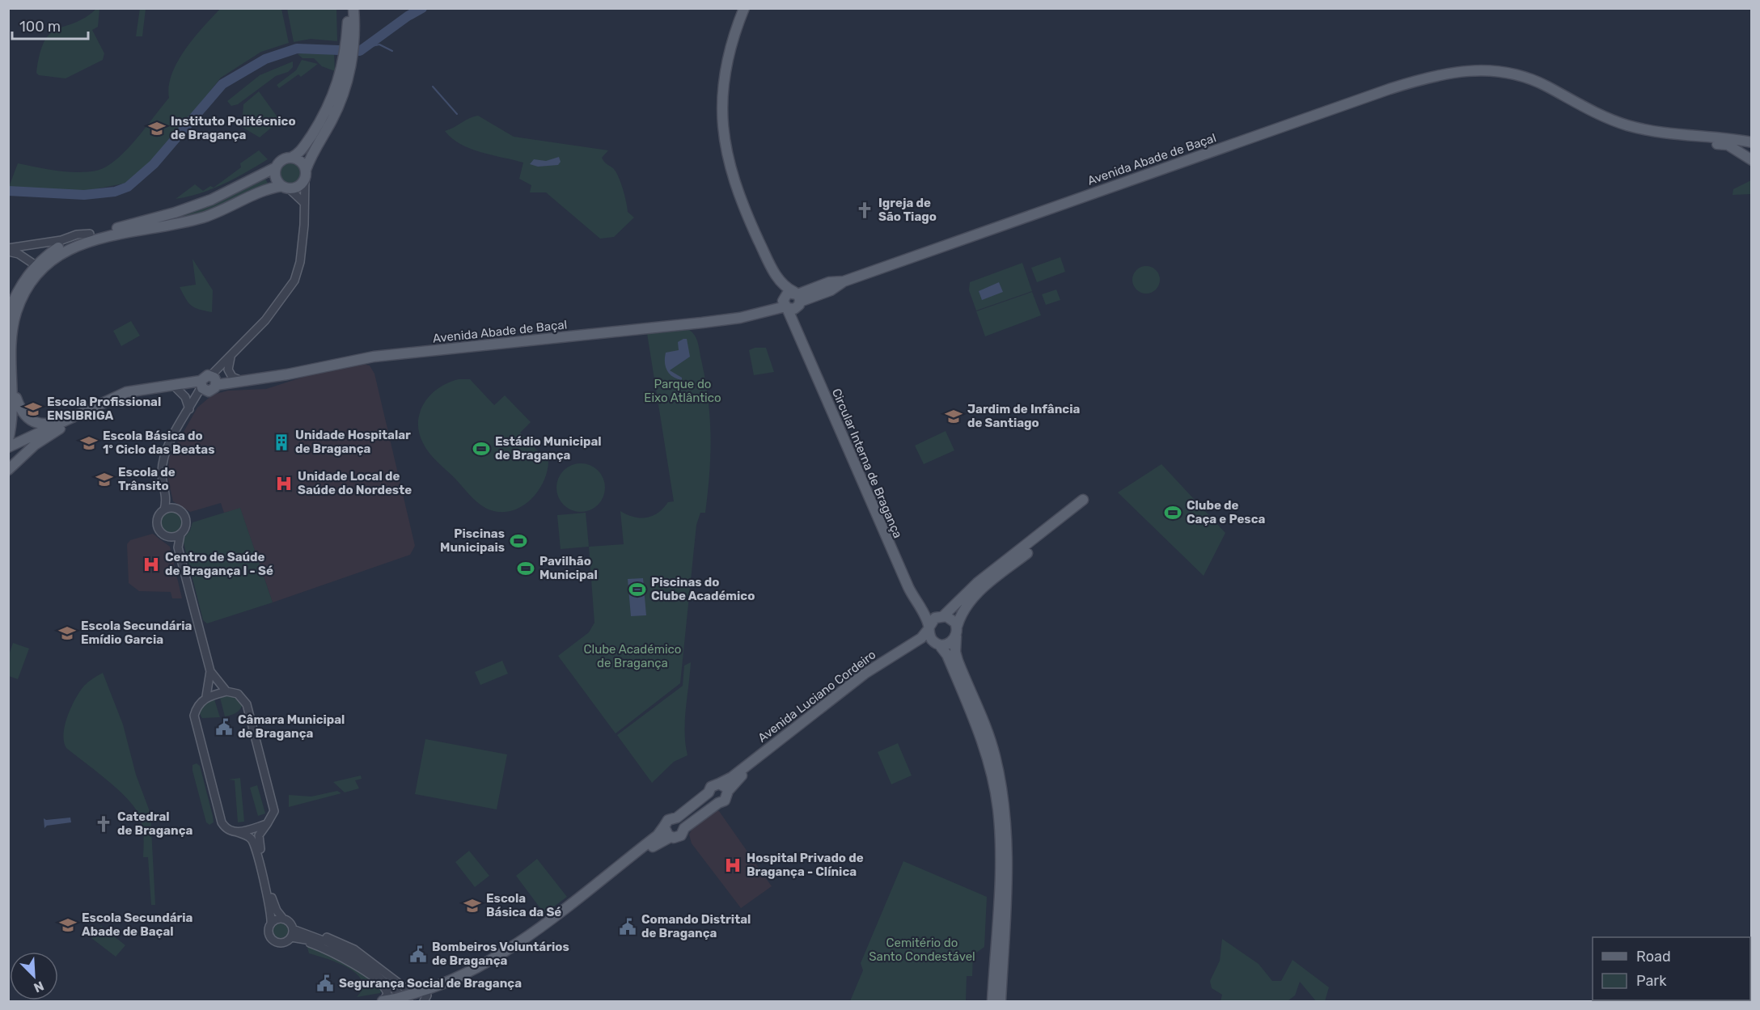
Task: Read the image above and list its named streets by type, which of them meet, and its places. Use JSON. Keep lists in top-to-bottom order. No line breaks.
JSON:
{"streets":{"main road":["Avenida Abade de Baçal","Circular Interna de Bragança","Avenida Luciano Cordeiro"]},"crossings":[["Avenida Abade de Baçal","Circular Interna de Bragança"],["Circular Interna de Bragança","Avenida Luciano Cordeiro"]],"parks":["Parque do Eixo Atlântico","Clube Académico de Bragança","Cemitério do Santo Condestável"],"places":{"school or university":["Instituto Politécnico de Bragança","Escola Profissional ENSIBRIGA","Jardim de Infância de Santiago","Escola Básica do 1º Ciclo das Beatas","Escola de Trânsito","Escola Secundária Emídio Garcia","Escola Básica da Sé","Escola Secundária Abade de Baçal"],"church":["Igreja de São Tiago","Catedral de Bragança"],"building":["Unidade Hospitalar de Bragança"],"sports":["Estádio Municipal de Bragança","Clube de Caça e Pesca","Piscinas Municipais","Pavilhão Municipal","Piscinas do Clube Académico"],"hospital":["Unidade Local de Saúde do Nordeste","Centro de Saúde de Bragança I - Sé","Hospital Privado de Bragança - Clínica"],"public building":["Câmara Municipal de Bragança","Comando Distrital de Bragança","Bombeiros Voluntários de Bragança","Segurança Social de Bragança"]},"legend":["Road","Park"],"scale_bar":"100 m","north":"bottom right"}
